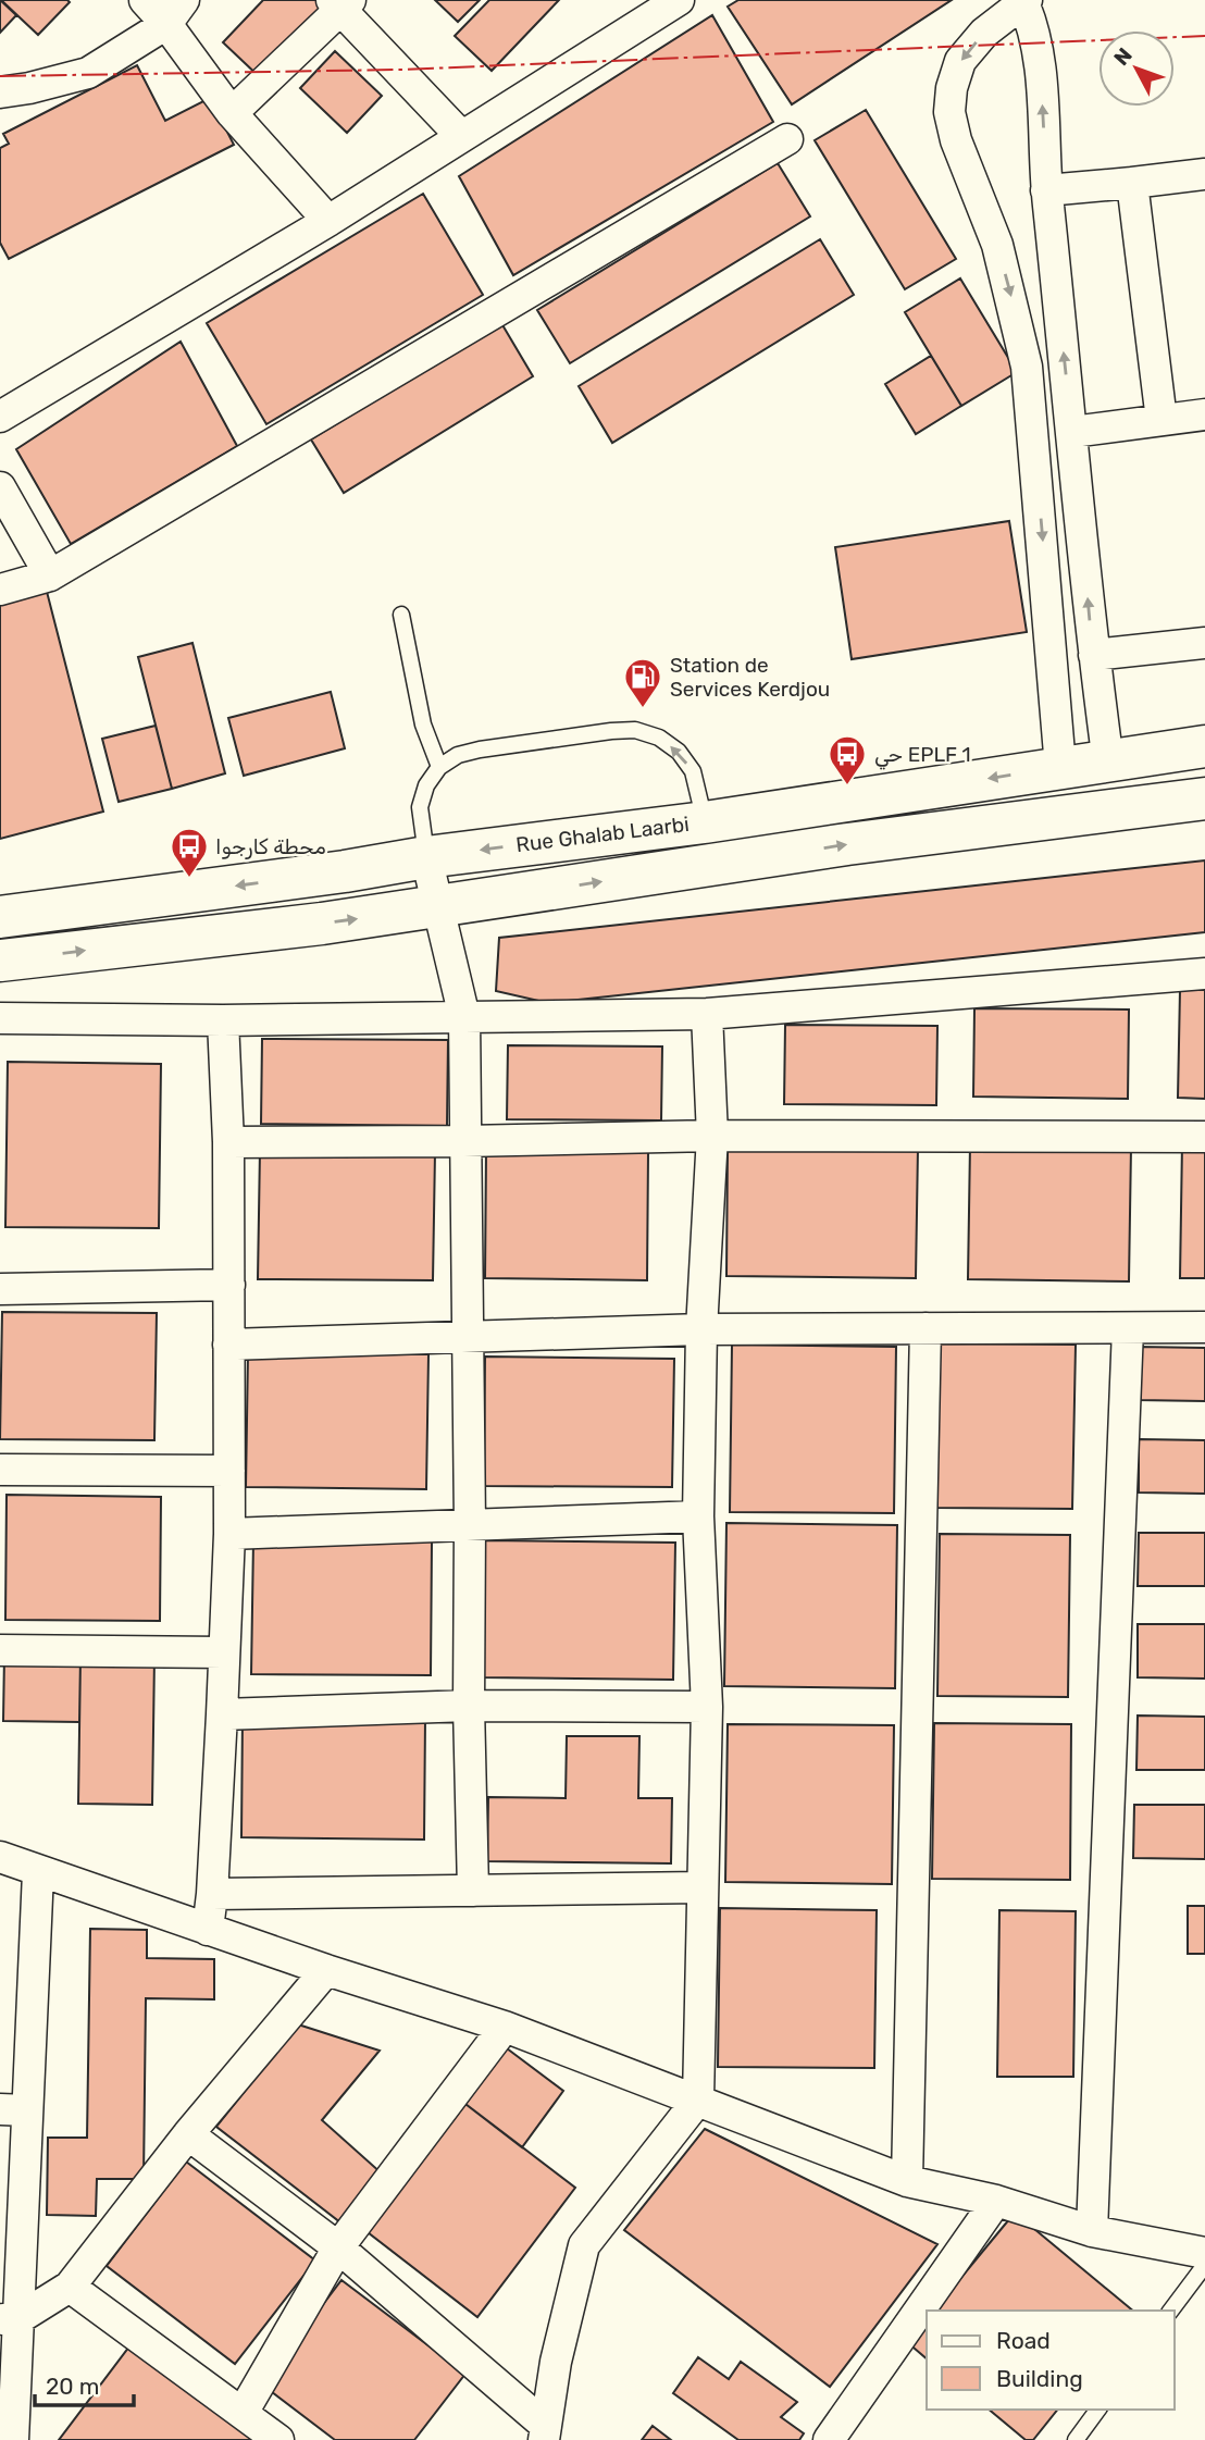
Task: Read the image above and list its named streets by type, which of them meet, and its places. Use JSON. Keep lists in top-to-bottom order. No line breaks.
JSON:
{"streets":{"main road":["Rue Ghalab Laarbi"]},"places":{"fuel station":["Station de Services Kerdjou"],"bus stop":["حي EPLF 1","محطة كارجوا"]},"legend":["Road","Building"],"scale_bar":"20 m","north":"top left"}
